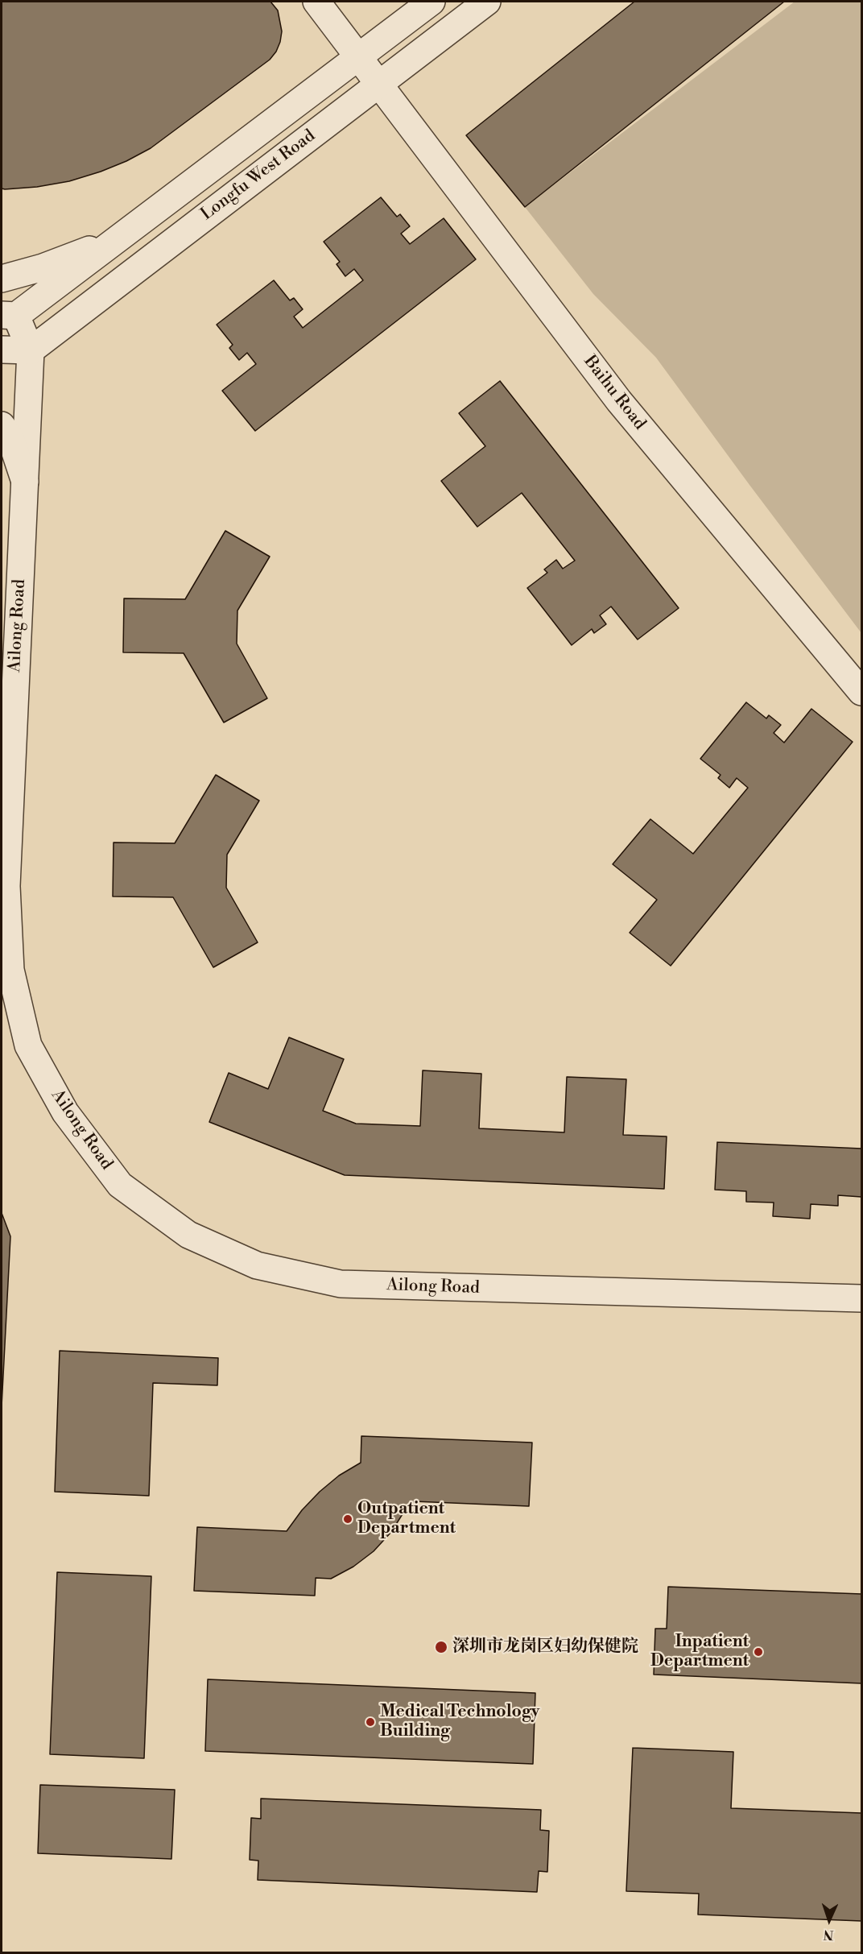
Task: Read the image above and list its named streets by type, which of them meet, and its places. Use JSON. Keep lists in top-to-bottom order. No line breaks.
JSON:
{"streets":{"street":["Longfu West Road","Baihu Road","Ailong Road"]},"crossings":[["Longfu West Road","Baihu Road"],["Longfu West Road","Ailong Road"]],"places":["Outpatient Department","深圳市龙岗区妇幼保健院","Inpatient Department","Medical Technology Building"],"north":"bottom"}
